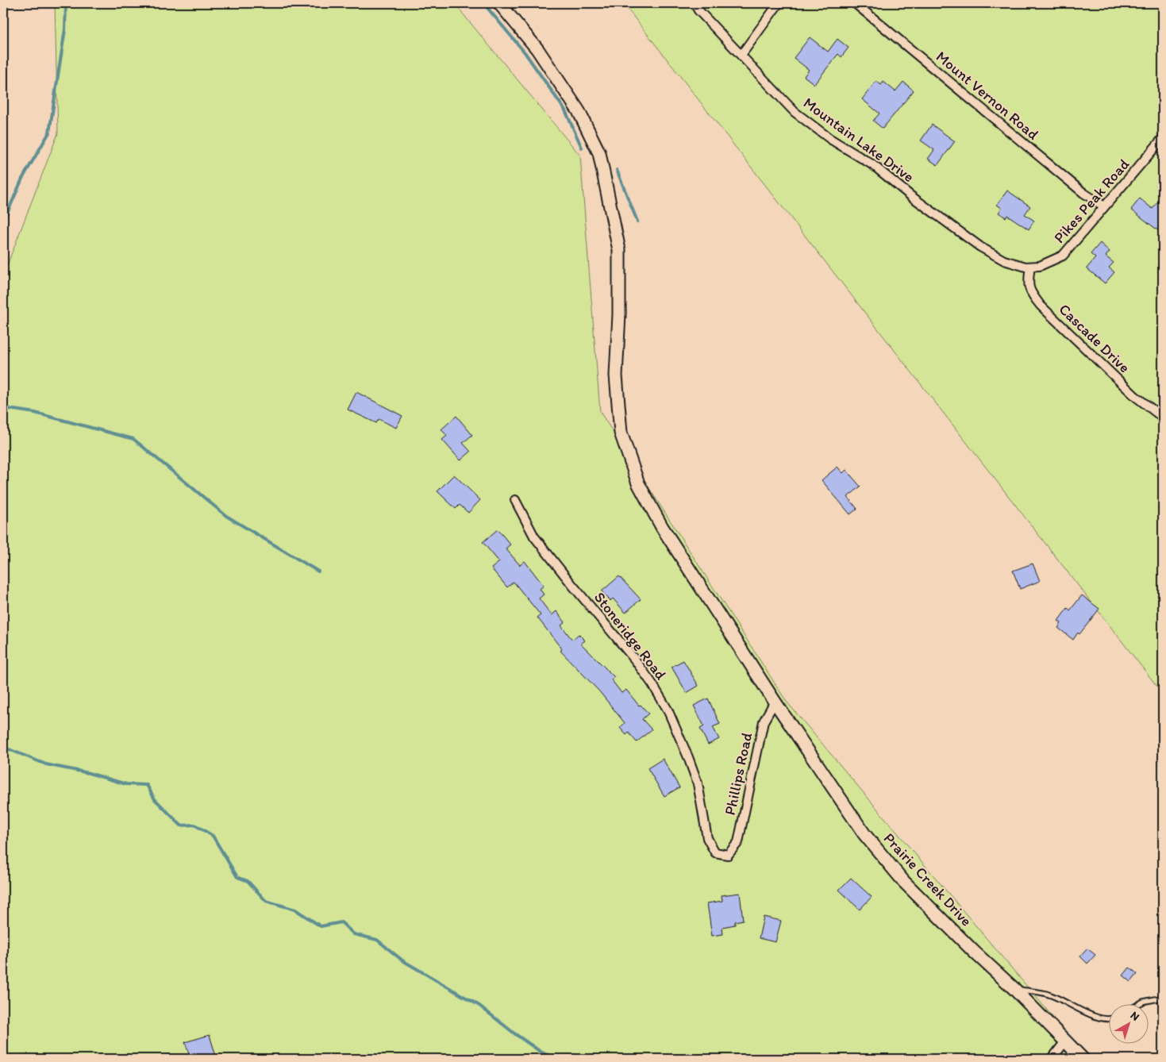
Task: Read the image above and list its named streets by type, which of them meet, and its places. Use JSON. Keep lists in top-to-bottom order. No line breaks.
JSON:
{"streets":{"main road":["Prairie Creek Drive"],"street":["Mount Vernon Road","Mountain Lake Drive","Pikes Peak Road","Cascade Drive","Stoneridge Road","Phillips Road"]},"crossings":[["Mount Vernon Road","Pikes Peak Road"],["Mountain Lake Drive","Pikes Peak Road"],["Mountain Lake Drive","Cascade Drive"],["Pikes Peak Road","Cascade Drive"],["Stoneridge Road","Phillips Road"],["Phillips Road","Prairie Creek Drive"]],"north":"top right"}
